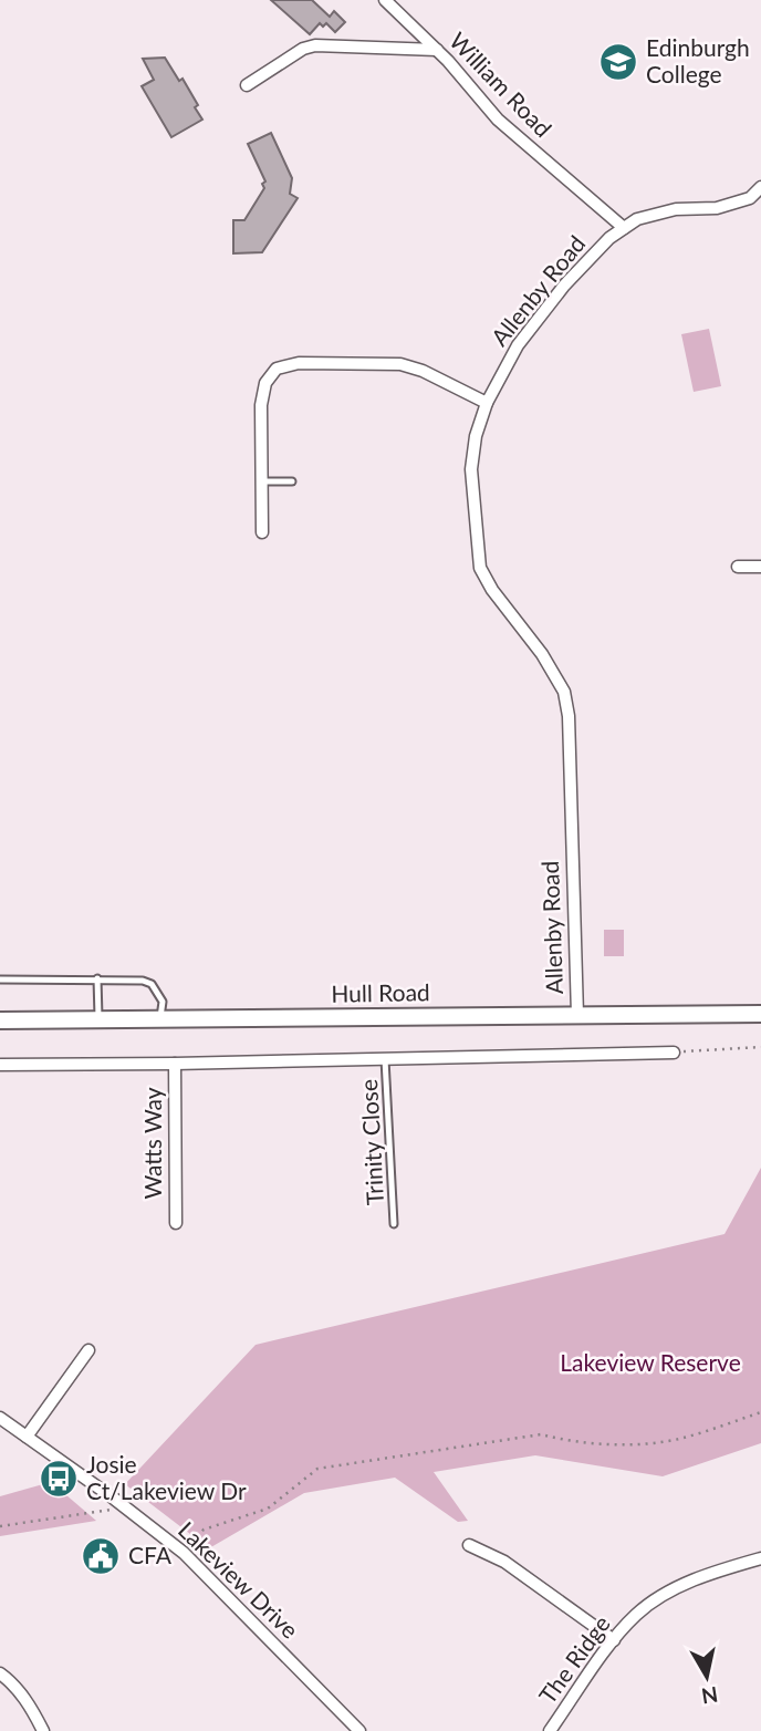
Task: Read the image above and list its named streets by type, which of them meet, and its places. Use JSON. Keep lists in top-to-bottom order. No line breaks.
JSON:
{"streets":{"main road":["Hull Road"],"street":["William Road","Allenby Road","Watts Way","Lakeview Drive","The Ridge"],"lane":["Trinity Close"]},"crossings":[["William Road","Allenby Road"],["Allenby Road","Hull Road"]],"parks":["Lakeview Reserve"],"places":{"school or university":["Edinburgh College"],"bus stop":["Josie Ct/Lakeview Dr"],"public building":["CFA"]},"north":"bottom"}
